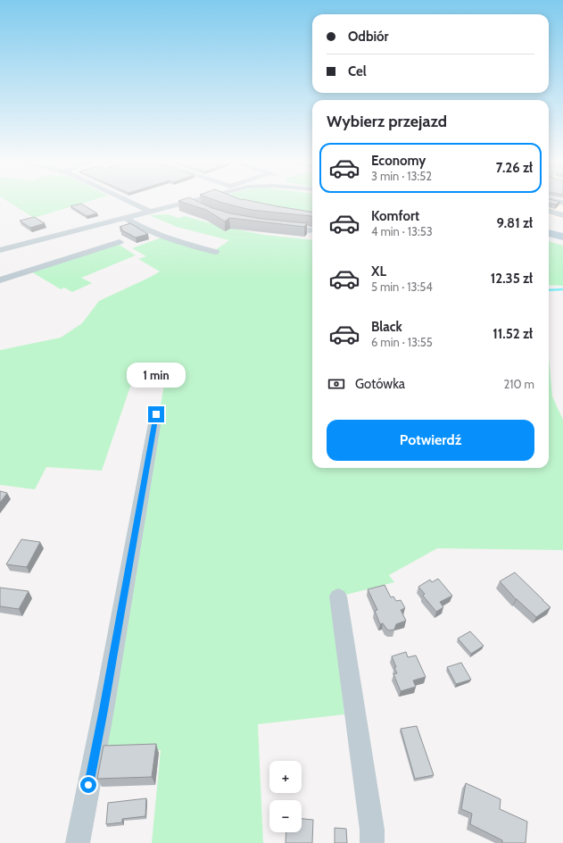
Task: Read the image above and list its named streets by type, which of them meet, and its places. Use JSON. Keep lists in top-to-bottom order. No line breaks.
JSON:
{"page":{"banner":["Odbiór","Cel"],"heading":"Wybierz przejazd","list":[{"name":"Economy","note":"3 min · 13:52","value":"7.26 zł"},{"name":"Komfort","note":"4 min · 13:53","value":"9.81 zł"},{"name":"XL","note":"5 min · 13:54","value":"12.35 zł"},{"name":"Black","note":"6 min · 13:55","value":"11.52 zł"}],"bubble":"1 min","pay":["Gotówka","210 m"],"buttons":"Potwierdź","map_buttons":["+","−"]}}
